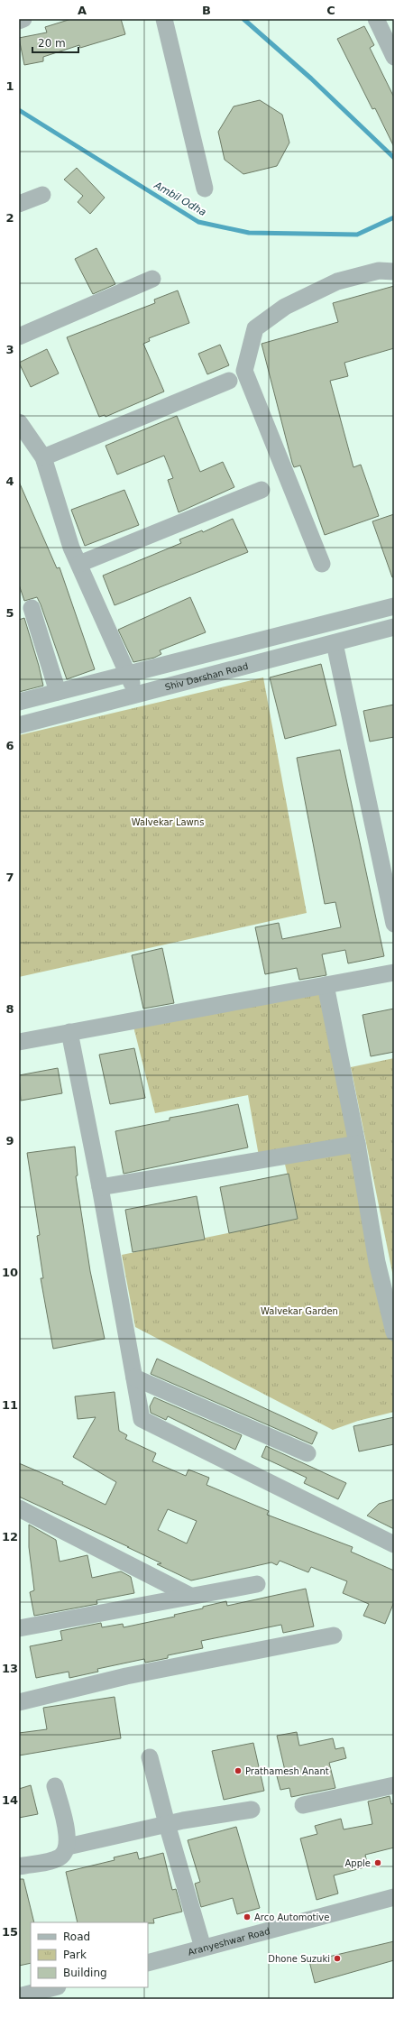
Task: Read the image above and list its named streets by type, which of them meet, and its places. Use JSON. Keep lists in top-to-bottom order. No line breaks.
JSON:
{"streets":{"street":["Shiv Darshan Road","Aranyeshwar Road"]},"water":["Ambil Odha"],"parks":["Walvekar Lawns","Walvekar Garden"],"places":["Prathamesh Anant","Apple","Arco Automotive","Dhone Suzuki"],"legend":["Road","Park","Building"],"scale_bar":"20 m","grid":{"columns":["A","B","C"],"rows":["1","2","3","4","5","6","7","8","9","10","11","12","13","14","15"]}}
